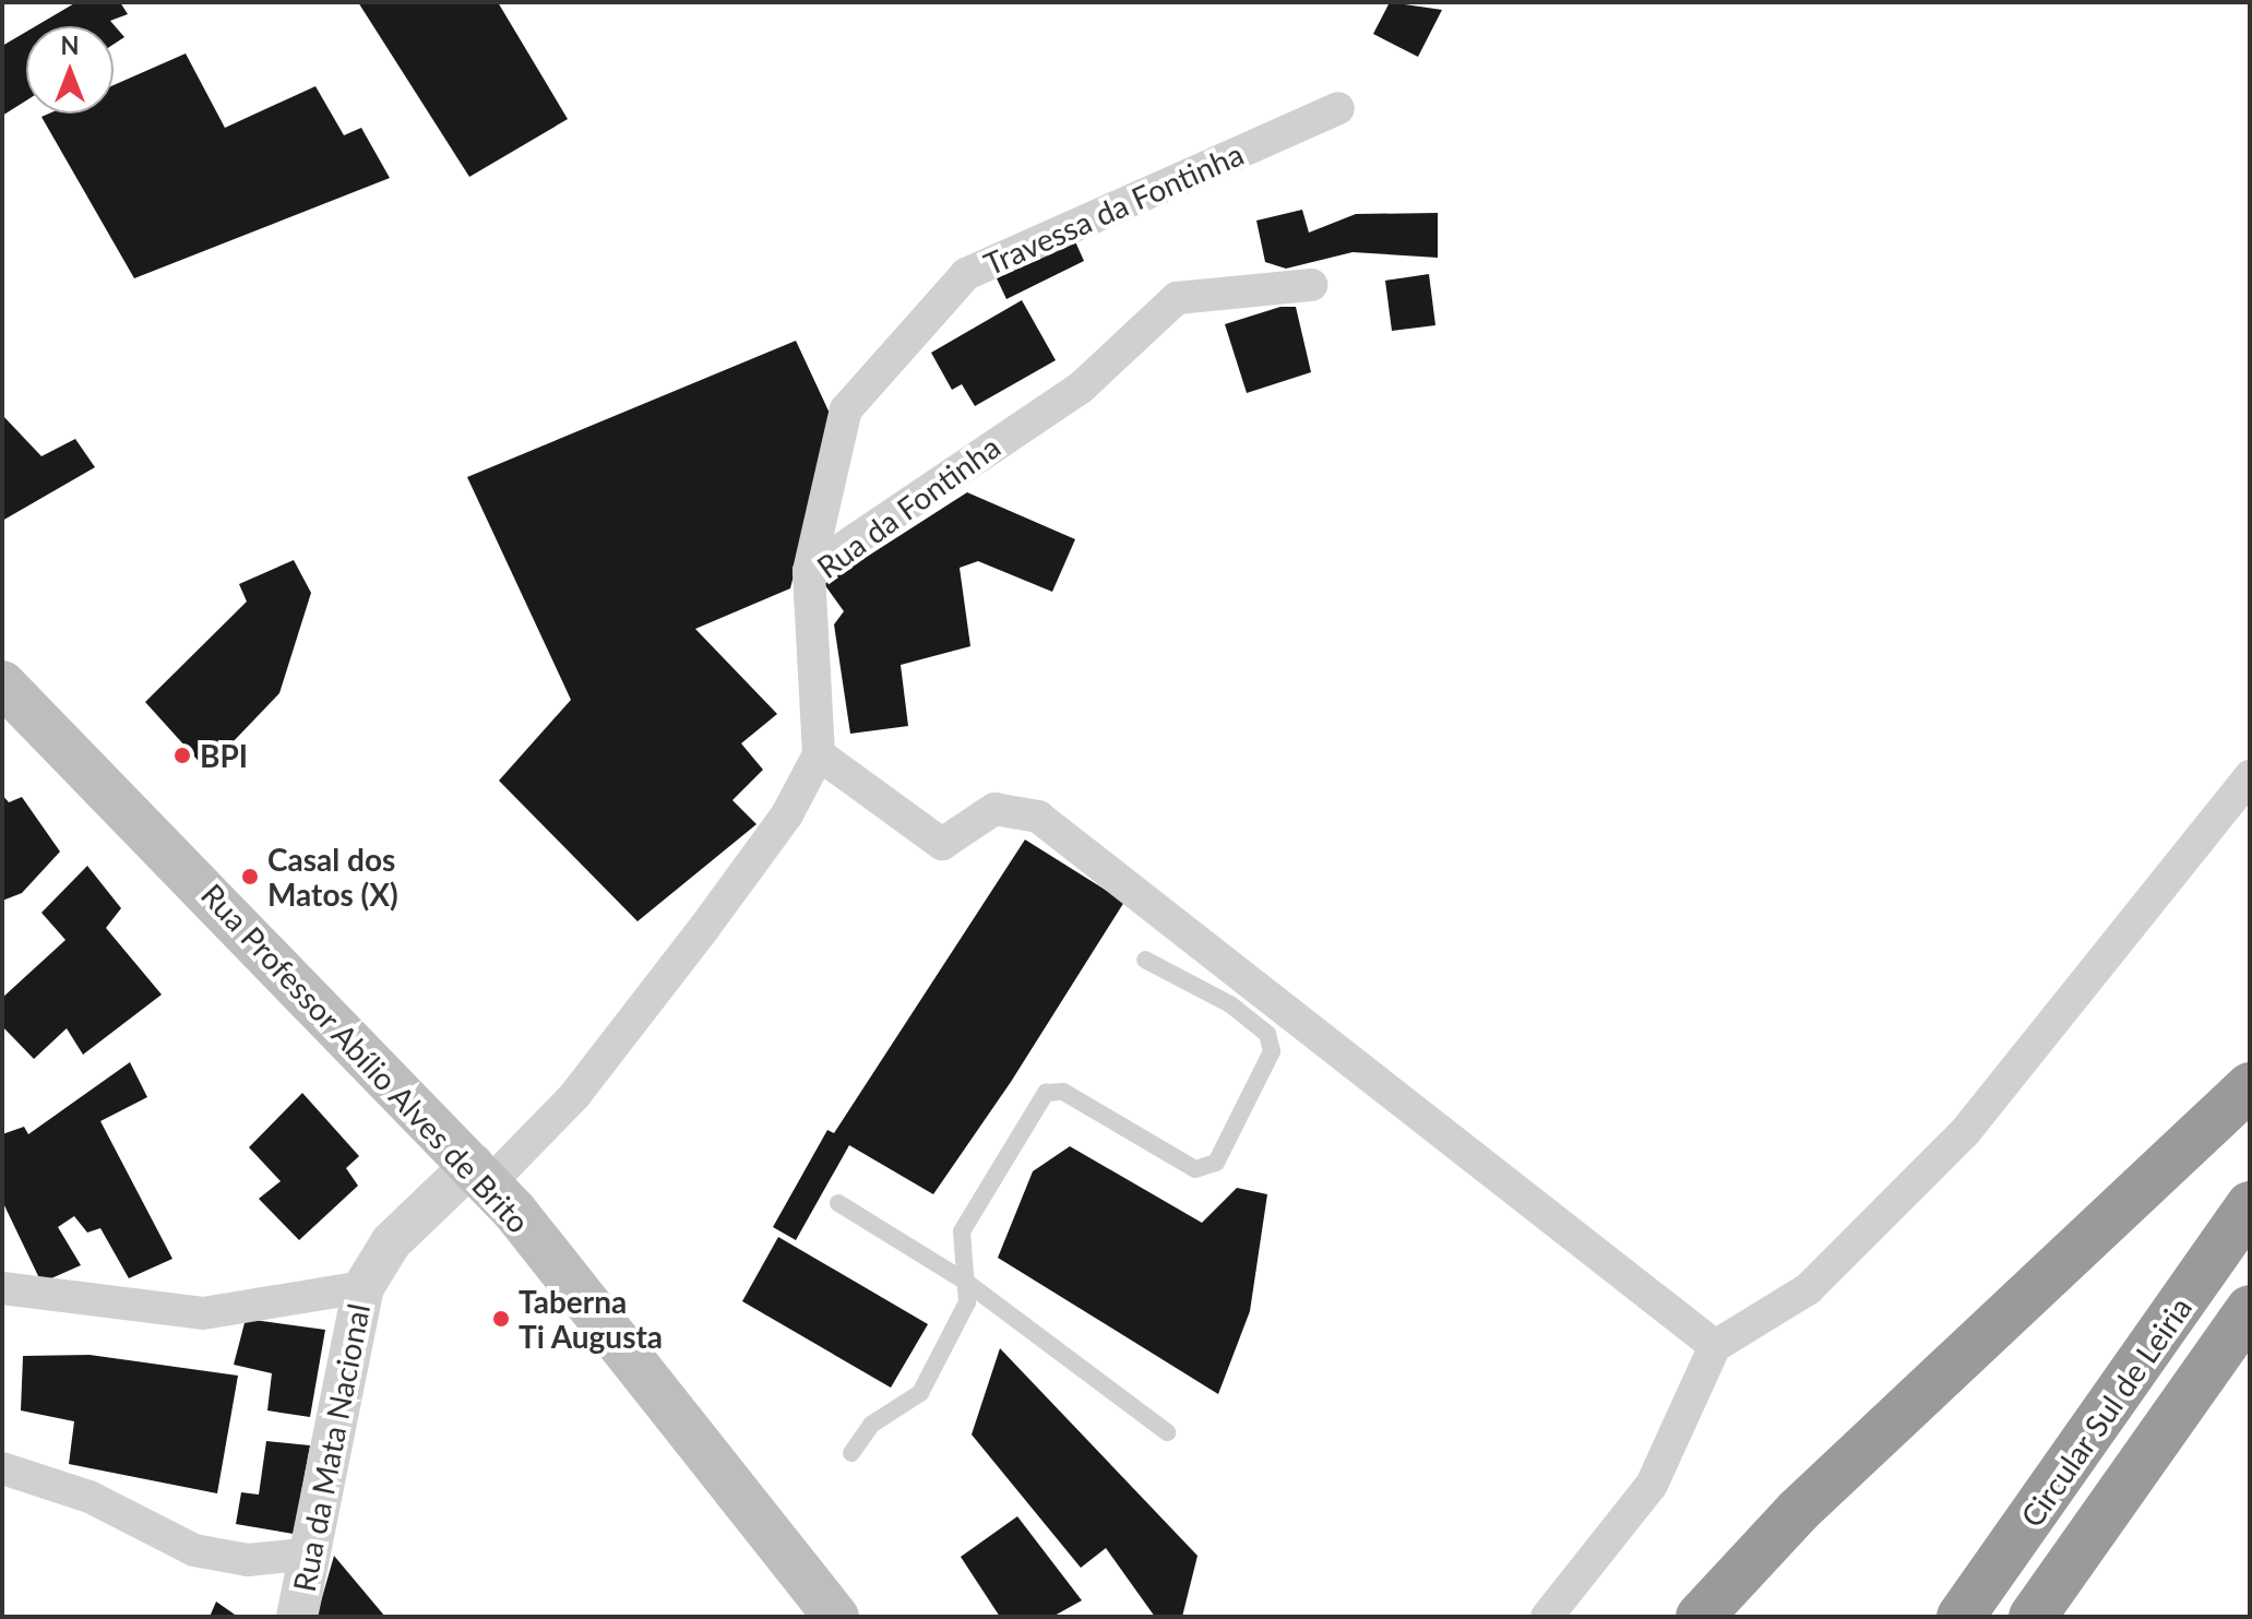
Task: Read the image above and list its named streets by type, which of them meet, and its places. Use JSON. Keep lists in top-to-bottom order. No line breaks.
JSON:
{"streets":{"highway":["Circular Sul de Leiria"],"main road":["Rua Professor Abílio Alves de Brito"],"street":["Travessa da Fontinha","Rua da Fontinha","Rua da Mata Nacional"]},"crossings":[["Travessa da Fontinha","Rua da Fontinha"],["Rua Professor Abílio Alves de Brito","Rua da Mata Nacional"]],"places":["BPI","Casal dos Matos (X)","Taberna Ti Augusta"],"north":"top"}
